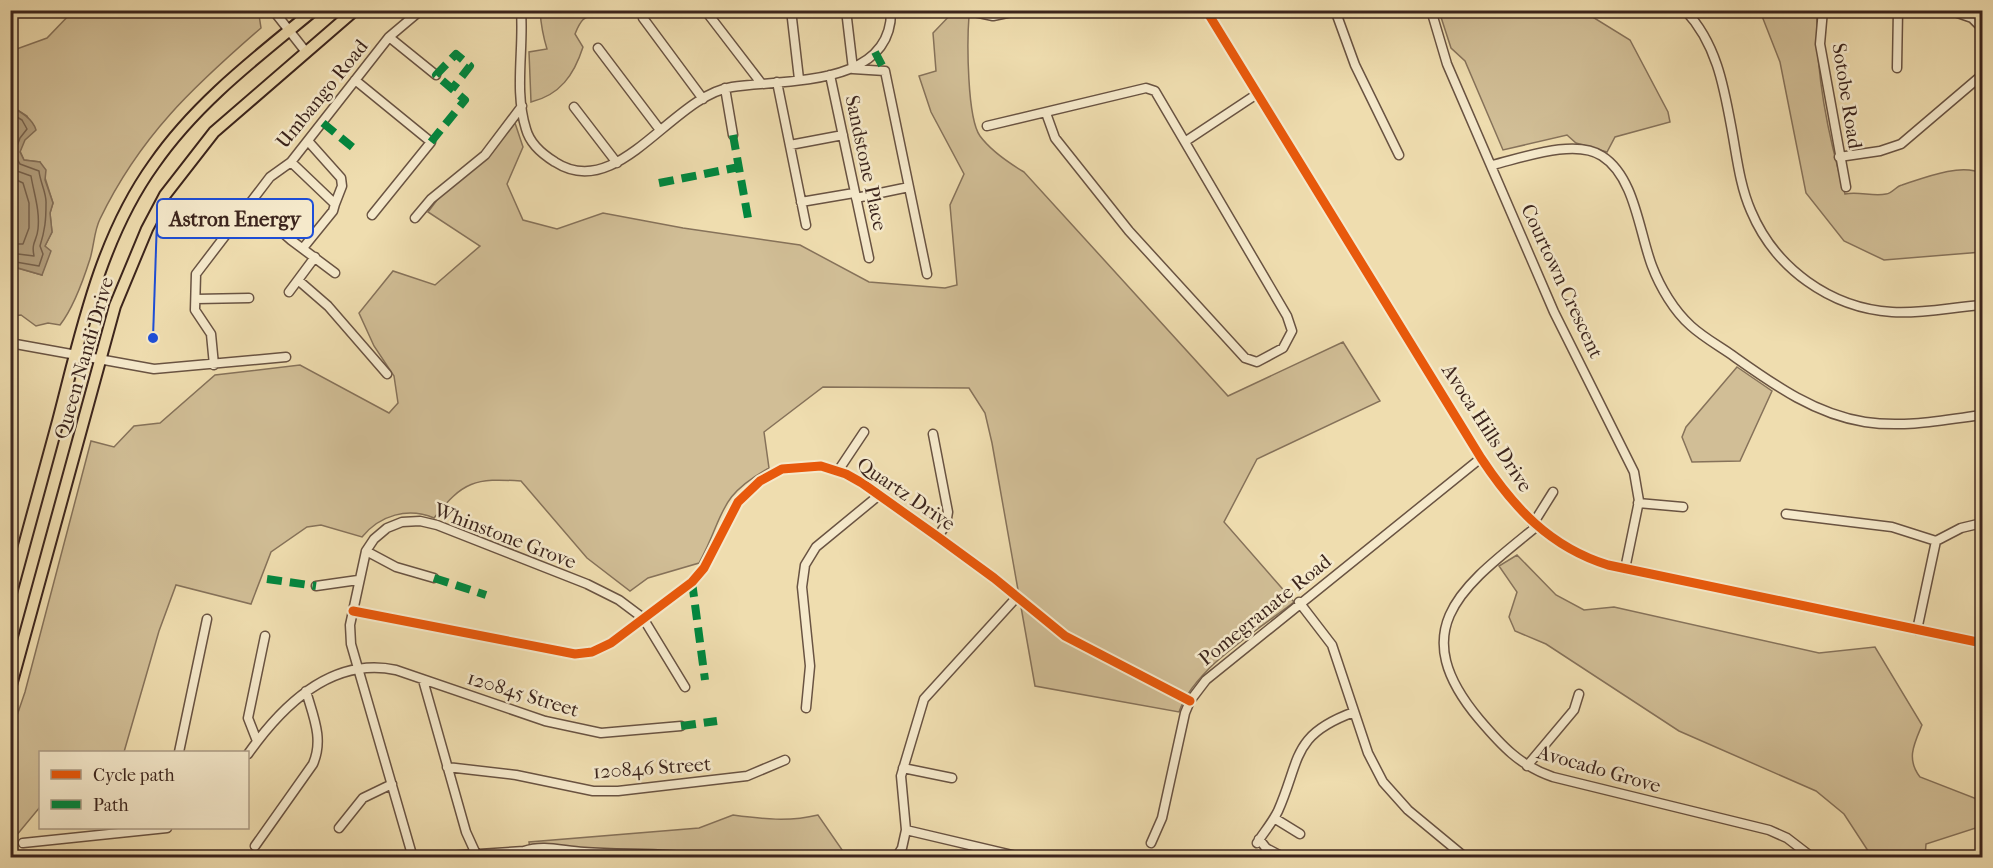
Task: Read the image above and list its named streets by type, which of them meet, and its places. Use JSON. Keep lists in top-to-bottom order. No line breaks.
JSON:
{"streets":{"main road":["Queen Nandi Drive"],"street":["Umbango Road","Sotobe Road","Sandstone Place","Courtown Crescent","Avoca Hills Drive","Quartz Drive","Whinstone Grove","Pomegranate Road","120845 Street","120846 Street","Avocado Grove"]},"crossings":[["Courtown Crescent","Avoca Hills Drive"],["Avoca Hills Drive","Pomegranate Road"],["Avoca Hills Drive","Avocado Grove"],["Quartz Drive","Whinstone Grove"],["Quartz Drive","Pomegranate Road"],["Whinstone Grove","120845 Street"]],"places":["Astron Energy"],"legend":["Cycle path","Path"]}
